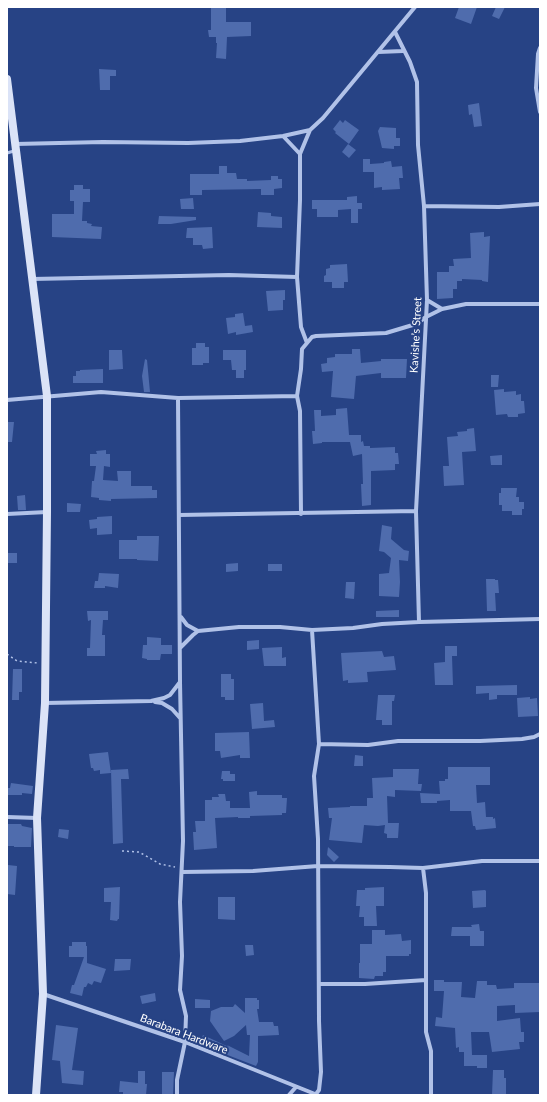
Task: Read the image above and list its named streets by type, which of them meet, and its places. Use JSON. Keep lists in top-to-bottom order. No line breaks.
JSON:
{"streets":{"street":["Kavishe’s Street","Barabara Hardware"]}}
